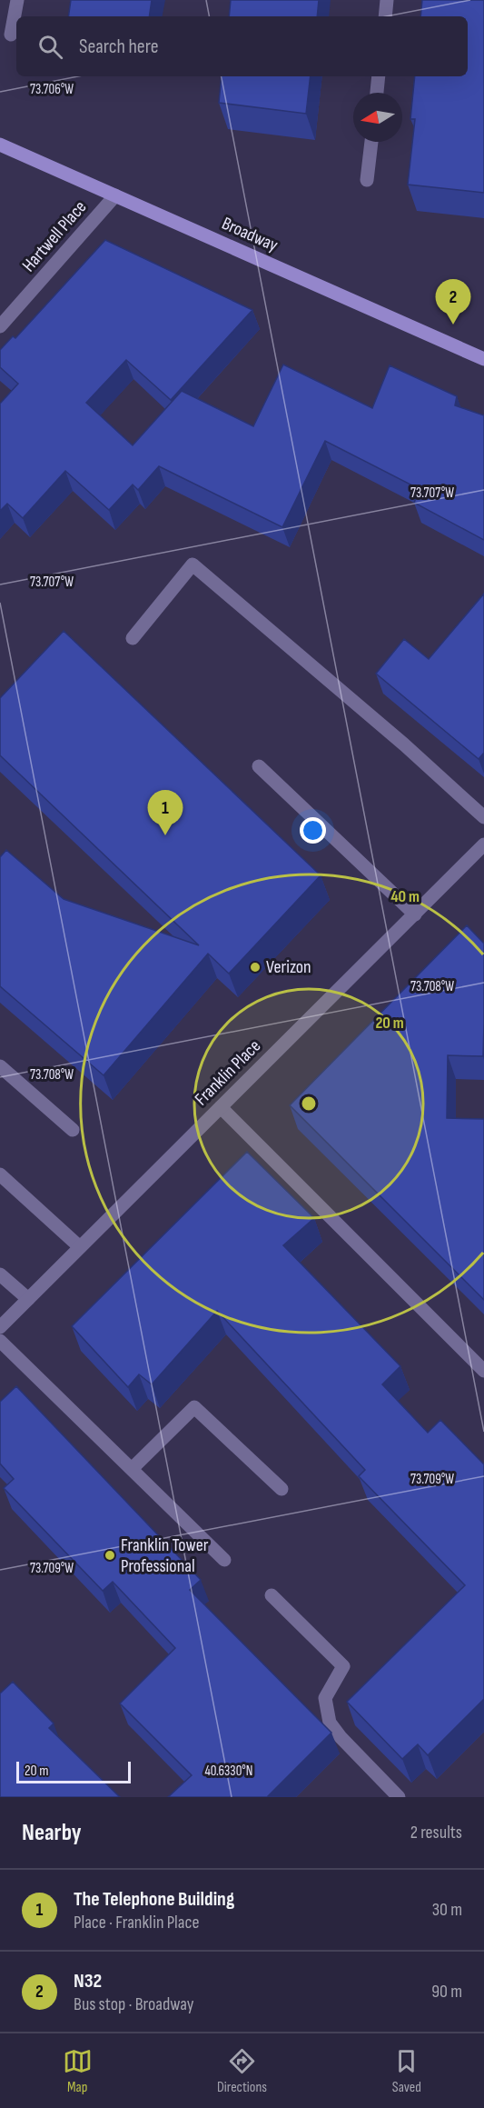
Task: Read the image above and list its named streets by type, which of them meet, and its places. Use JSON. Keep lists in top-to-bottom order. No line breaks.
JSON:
{"streets":{"main road":["Broadway"],"street":["Hartwell Place","Franklin Place"]},"crossings":[["Broadway","Hartwell Place"]],"places":["Verizon","Franklin Tower Professional"],"scale_bar":"20 m","north":"left","page":{"search":"Search here","pins":["2","1"],"scale":"20 m","heading":["Nearby","2 results"],"list":[{"mark":"1","name":"The Telephone Building","note":"Place · Franklin Place","value":"30 m"},{"mark":"2","name":"N32","note":"Bus stop · Broadway","value":"90 m"}],"nav":["Map","Directions","Saved"]},"coordinates":["73.706°W","73.707°W","73.708°W","73.709°W","40.6330°N"],"rings":["40 m","20 m"]}
